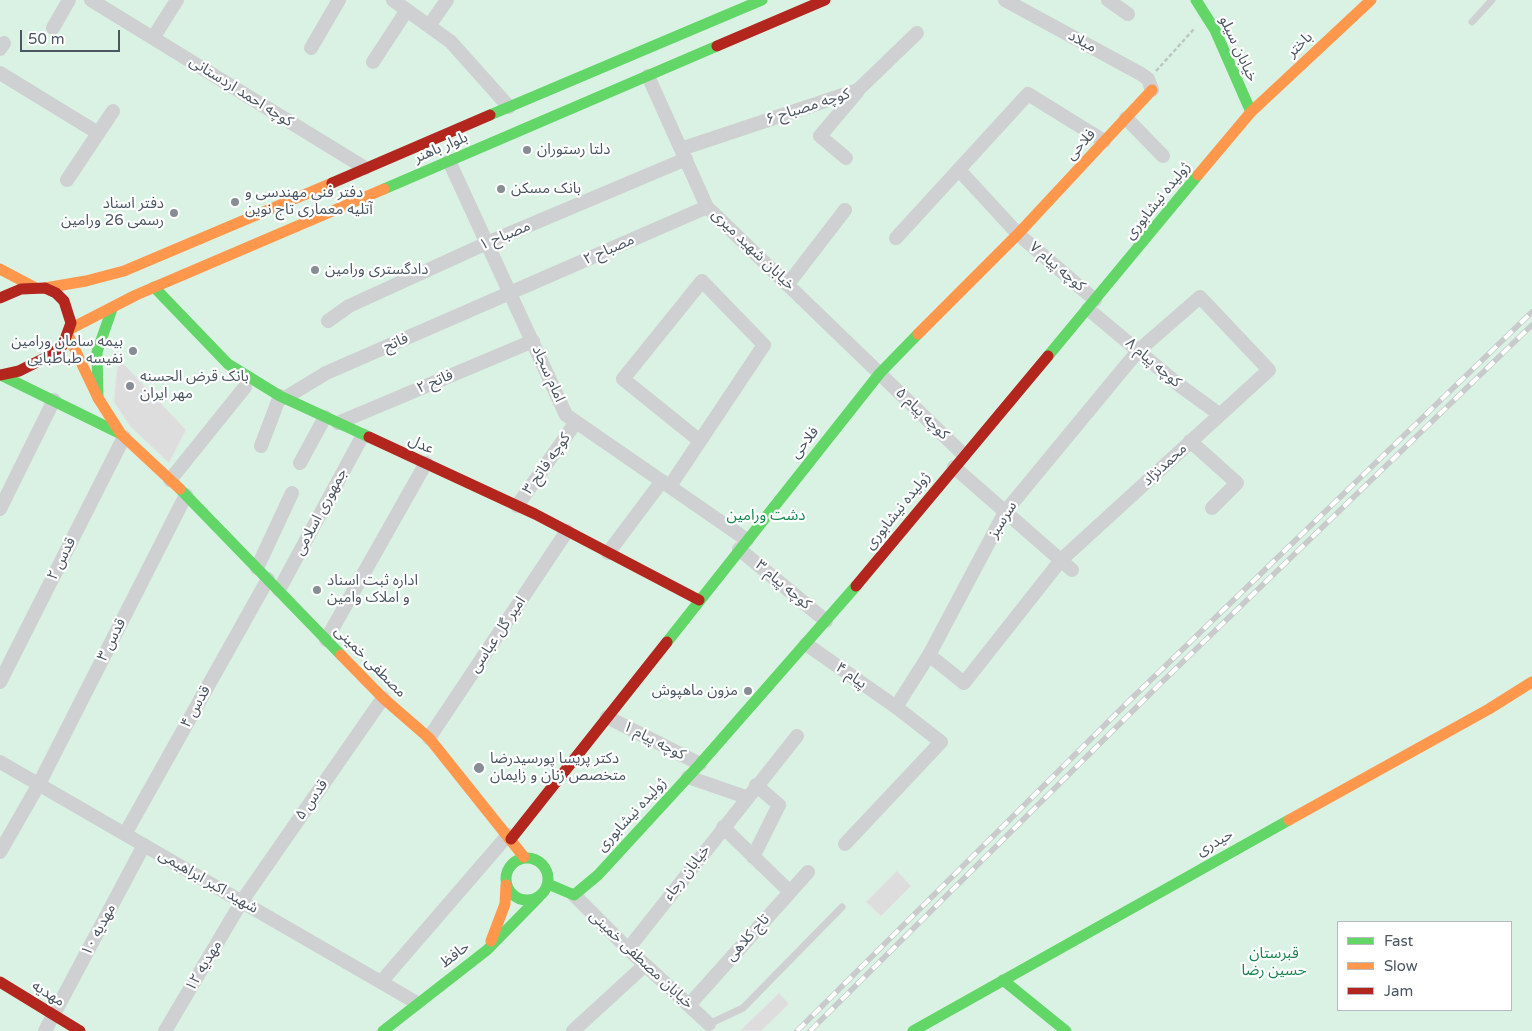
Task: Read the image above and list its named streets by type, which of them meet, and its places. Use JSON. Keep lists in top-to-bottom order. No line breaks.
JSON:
{"streets":{"main road":["باختر","خیابان سیلو","فلاحی","بلوار باهنر","ژولیده نیشابوری","عدل","مصطفی خمینی","حیدری","حافظ","مهدیه"],"street":["میلاد","کوچه احمد اردستانی","کوچه مصباح ۶","مصباح ۱","مصباح ۲","خیابان شهید میری","کوچه پیام ۷","فاتح","کوچه پیام ۸","امام سجاد","فاتح ۲","کوچه پیام ۵","کوچه فاتح ۳","محمدنژاد","جمهوری اسلامی","سرسبز","قدس ۲","کوچه پیام ۳","امیر گل عباسی","قدس ۳","پیام ۴","قدس ۴","کوچه پیام ۱","قدس ۵","خیابان رجاء","شهید اکبر ابراهیمی","مهدیه ۱۰","تاج کلاهی","خیابان مصطفی خمینی","مهدیه ۱۲"]},"crossings":[["میلاد","فلاحی"],["باختر","خیابان سیلو"],["باختر","ژولیده نیشابوری"],["خیابان سیلو","ژولیده نیشابوری"],["کوچه احمد اردستانی","بلوار باهنر"],["کوچه مصباح ۶","مصباح ۱"],["کوچه مصباح ۶","خیابان شهید میری"],["فلاحی","خیابان شهید میری"],["فلاحی","کوچه پیام ۷"],["فلاحی","امام سجاد"],["فلاحی","کوچه پیام ۵"],["فلاحی","عدل"],["فلاحی","کوچه پیام ۳"],["فلاحی","مصطفی خمینی"],["فلاحی","کوچه پیام ۱"],["بلوار باهنر","خیابان شهید میری"],["بلوار باهنر","امام سجاد"],["بلوار باهنر","عدل"],["ژولیده نیشابوری","کوچه پیام ۷"],["ژولیده نیشابوری","کوچه پیام ۸"],["ژولیده نیشابوری","کوچه پیام ۵"],["ژولیده نیشابوری","کوچه پیام ۳"],["ژولیده نیشابوری","پیام ۴"],["ژولیده نیشابوری","کوچه پیام ۱"],["ژولیده نیشابوری","خیابان مصطفی خمینی"],["مصباح ۱","خیابان شهید میری"],["مصباح ۱","امام سجاد"],["مصباح ۲","خیابان شهید میری"],["مصباح ۲","فاتح"],["مصباح ۲","امام سجاد"],["خیابان شهید میری","کوچه پیام ۵"],["کوچه پیام ۷","کوچه پیام ۸"],["فاتح","امام سجاد"],["فاتح","عدل"],["کوچه پیام ۸","محمدنژاد"],["کوچه پیام ۸","سرسبز"],["امام سجاد","فاتح ۲"],["امام سجاد","کوچه فاتح ۳"],["امام سجاد","کوچه پیام ۳"],["فاتح ۲","عدل"],["عدل","کوچه فاتح ۳"],["عدل","جمهوری اسلامی"],["عدل","امیر گل عباسی"],["محمدنژاد","سرسبز"],["جمهوری اسلامی","مصطفی خمینی"],["سرسبز","پیام ۴"],["قدس ۲","مصطفی خمینی"],["امیر گل عباسی","مصطفی خمینی"],["قدس ۳","مصطفی خمینی"],["قدس ۳","شهید اکبر ابراهیمی"],["مصطفی خمینی","قدس ۴"],["مصطفی خمینی","قدس ۵"],["مصطفی خمینی","حافظ"],["قدس ۴","شهید اکبر ابراهیمی"],["قدس ۵","شهید اکبر ابراهیمی"],["قدس ۵","مهدیه ۱۲"],["خیابان رجاء","خیابان مصطفی خمینی"],["شهید اکبر ابراهیمی","مهدیه ۱۰"],["شهید اکبر ابراهیمی","حافظ"],["شهید اکبر ابراهیمی","مهدیه ۱۲"],["مهدیه ۱۰","مهدیه"],["تاج کلاهی","خیابان مصطفی خمینی"]],"parks":["دشت ورامین","قبرستان حسین رضا"],"places":["دلتا رستوران","بانک مسکن","دفتر فنی مهندسی و آتلیه معماری تاج نوین","دفتر اسناد رسمی 26 ورامین","دادگستری ورامین","بیمه سامان ورامین نفیسه طباطبایی","بانک قرض الحسنه مهر ایران","اداره ثبت اسناد و املاک وامین","مزون ماهپوش","دکتر پریسا پورسیدرضا متخصص زنان و زایمان"],"legend":["Fast","Slow","Jam"],"scale_bar":"50 m"}
